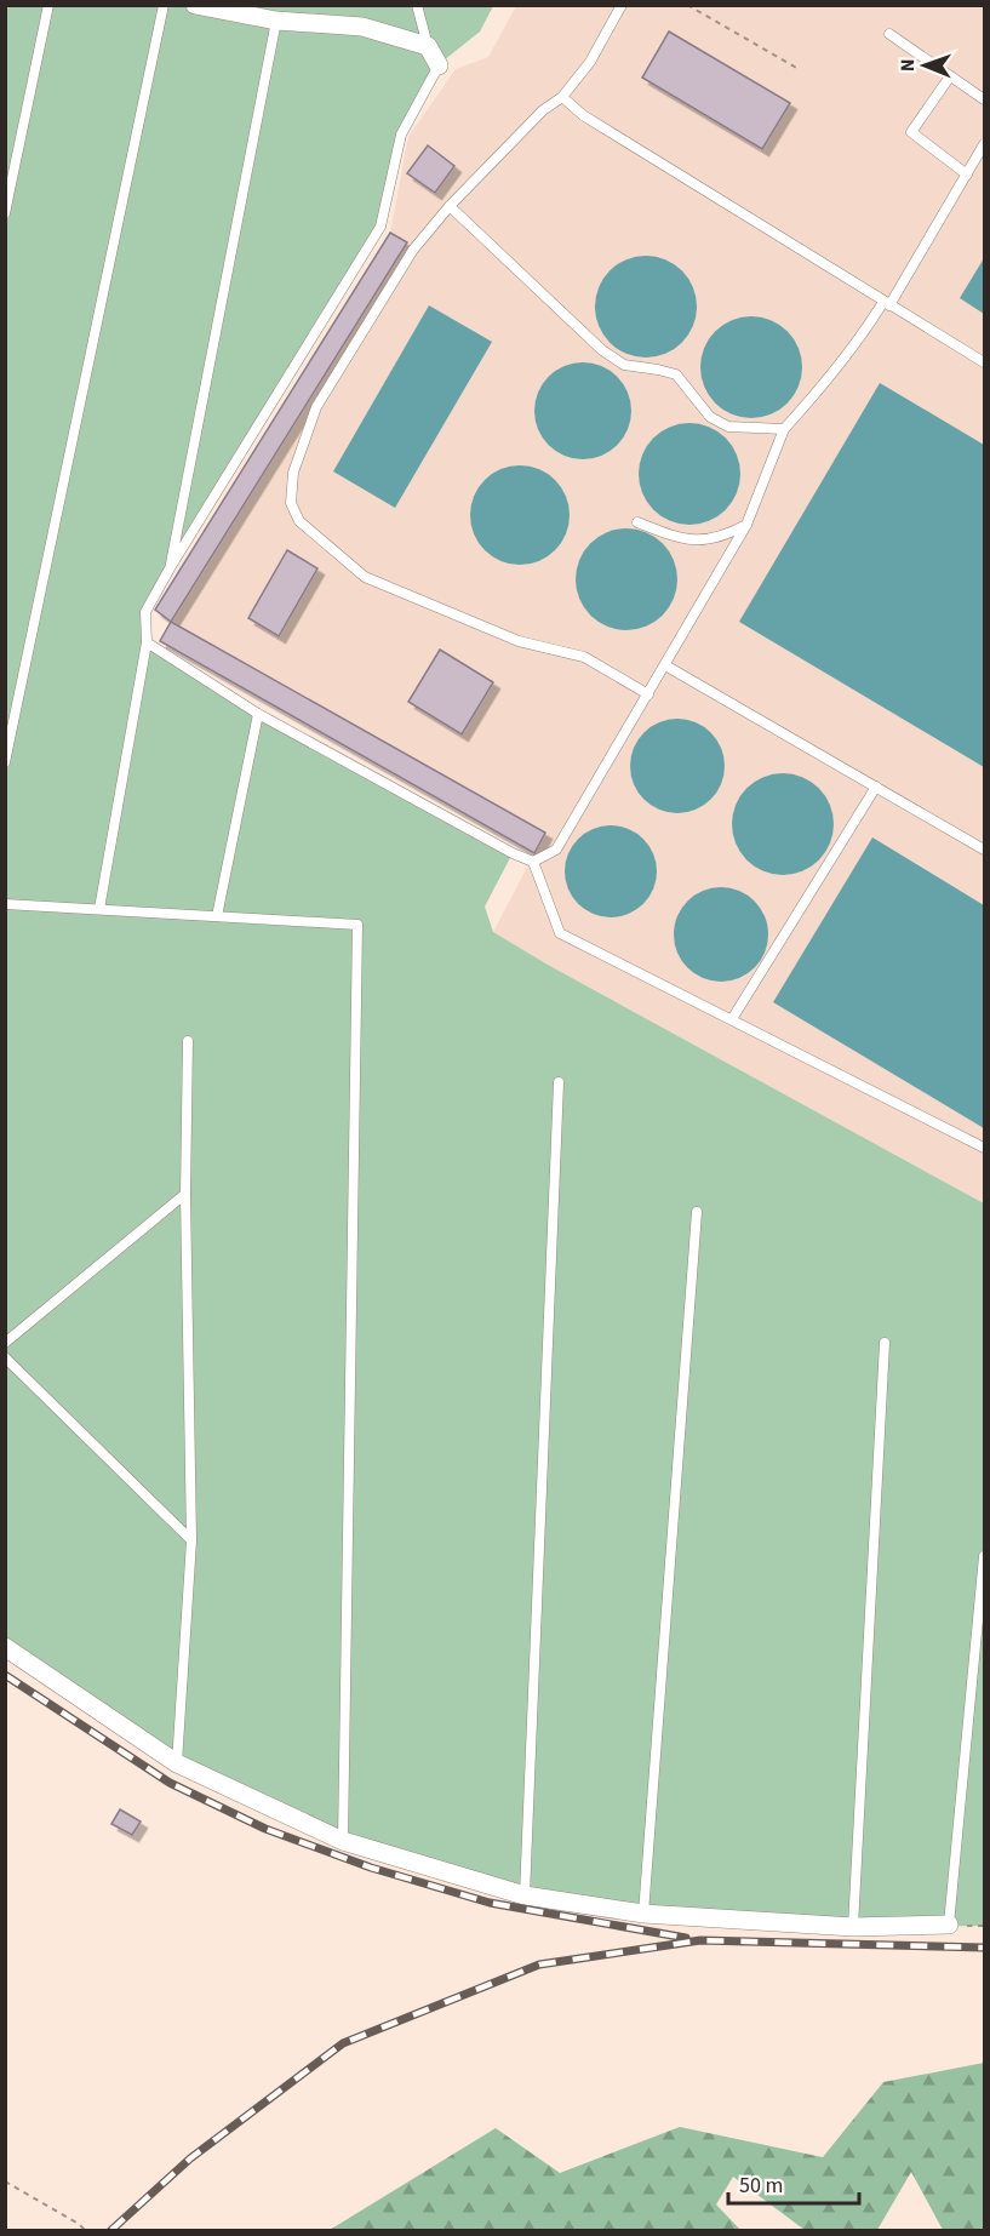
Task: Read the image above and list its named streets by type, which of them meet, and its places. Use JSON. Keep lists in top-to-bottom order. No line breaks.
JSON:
{"scale_bar":"50 m","north":"left"}
